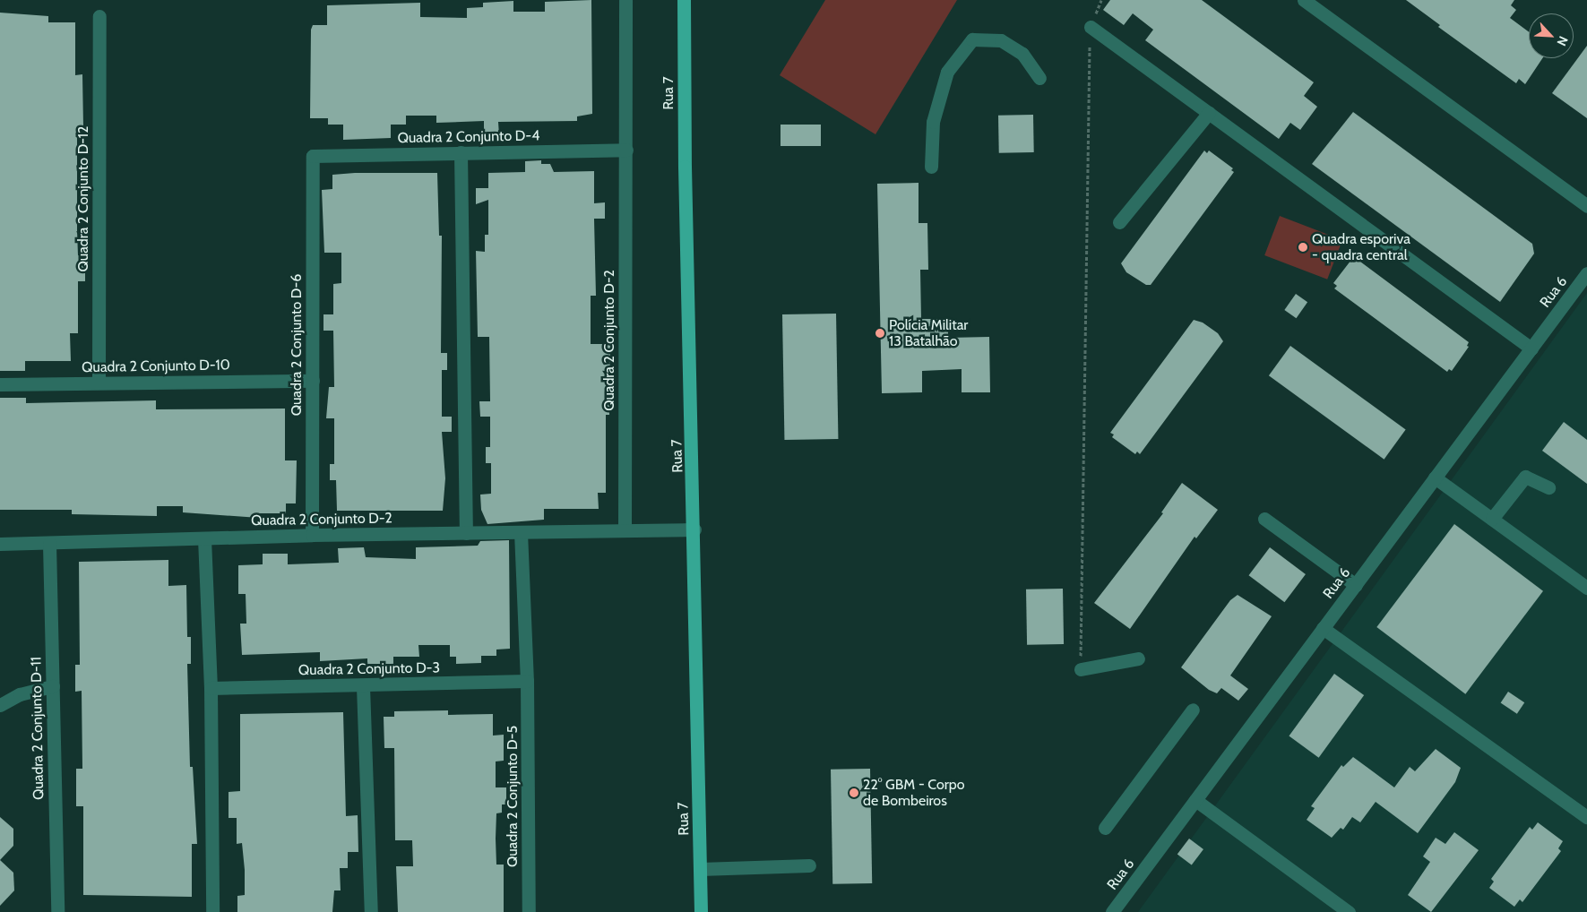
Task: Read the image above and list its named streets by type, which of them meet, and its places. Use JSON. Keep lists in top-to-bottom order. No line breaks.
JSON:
{"streets":{"main road":["Rua 7"],"street":["Quadra 2 Conjunto D-4","Quadra 2 Conjunto D-12","Rua 6","Quadra 2 Conjunto D-2","Quadra 2 Conjunto D-6","Quadra 2 Conjunto D-10","Quadra 2 Conjunto D-3","Quadra 2 Conjunto D-11","Quadra 2 Conjunto D-5"]},"crossings":[["Rua 7","Quadra 2 Conjunto D-2"],["Quadra 2 Conjunto D-4","Quadra 2 Conjunto D-2"],["Quadra 2 Conjunto D-4","Quadra 2 Conjunto D-6"],["Quadra 2 Conjunto D-12","Quadra 2 Conjunto D-10"],["Quadra 2 Conjunto D-2","Quadra 2 Conjunto D-6"],["Quadra 2 Conjunto D-2","Quadra 2 Conjunto D-5"],["Quadra 2 Conjunto D-6","Quadra 2 Conjunto D-10"],["Quadra 2 Conjunto D-3","Quadra 2 Conjunto D-5"]],"places":["Quadra esporiva - quadra central","Polícia Militar 13 Batalhão","22° GBM - Corpo de Bombeiros"],"north":"bottom right"}
